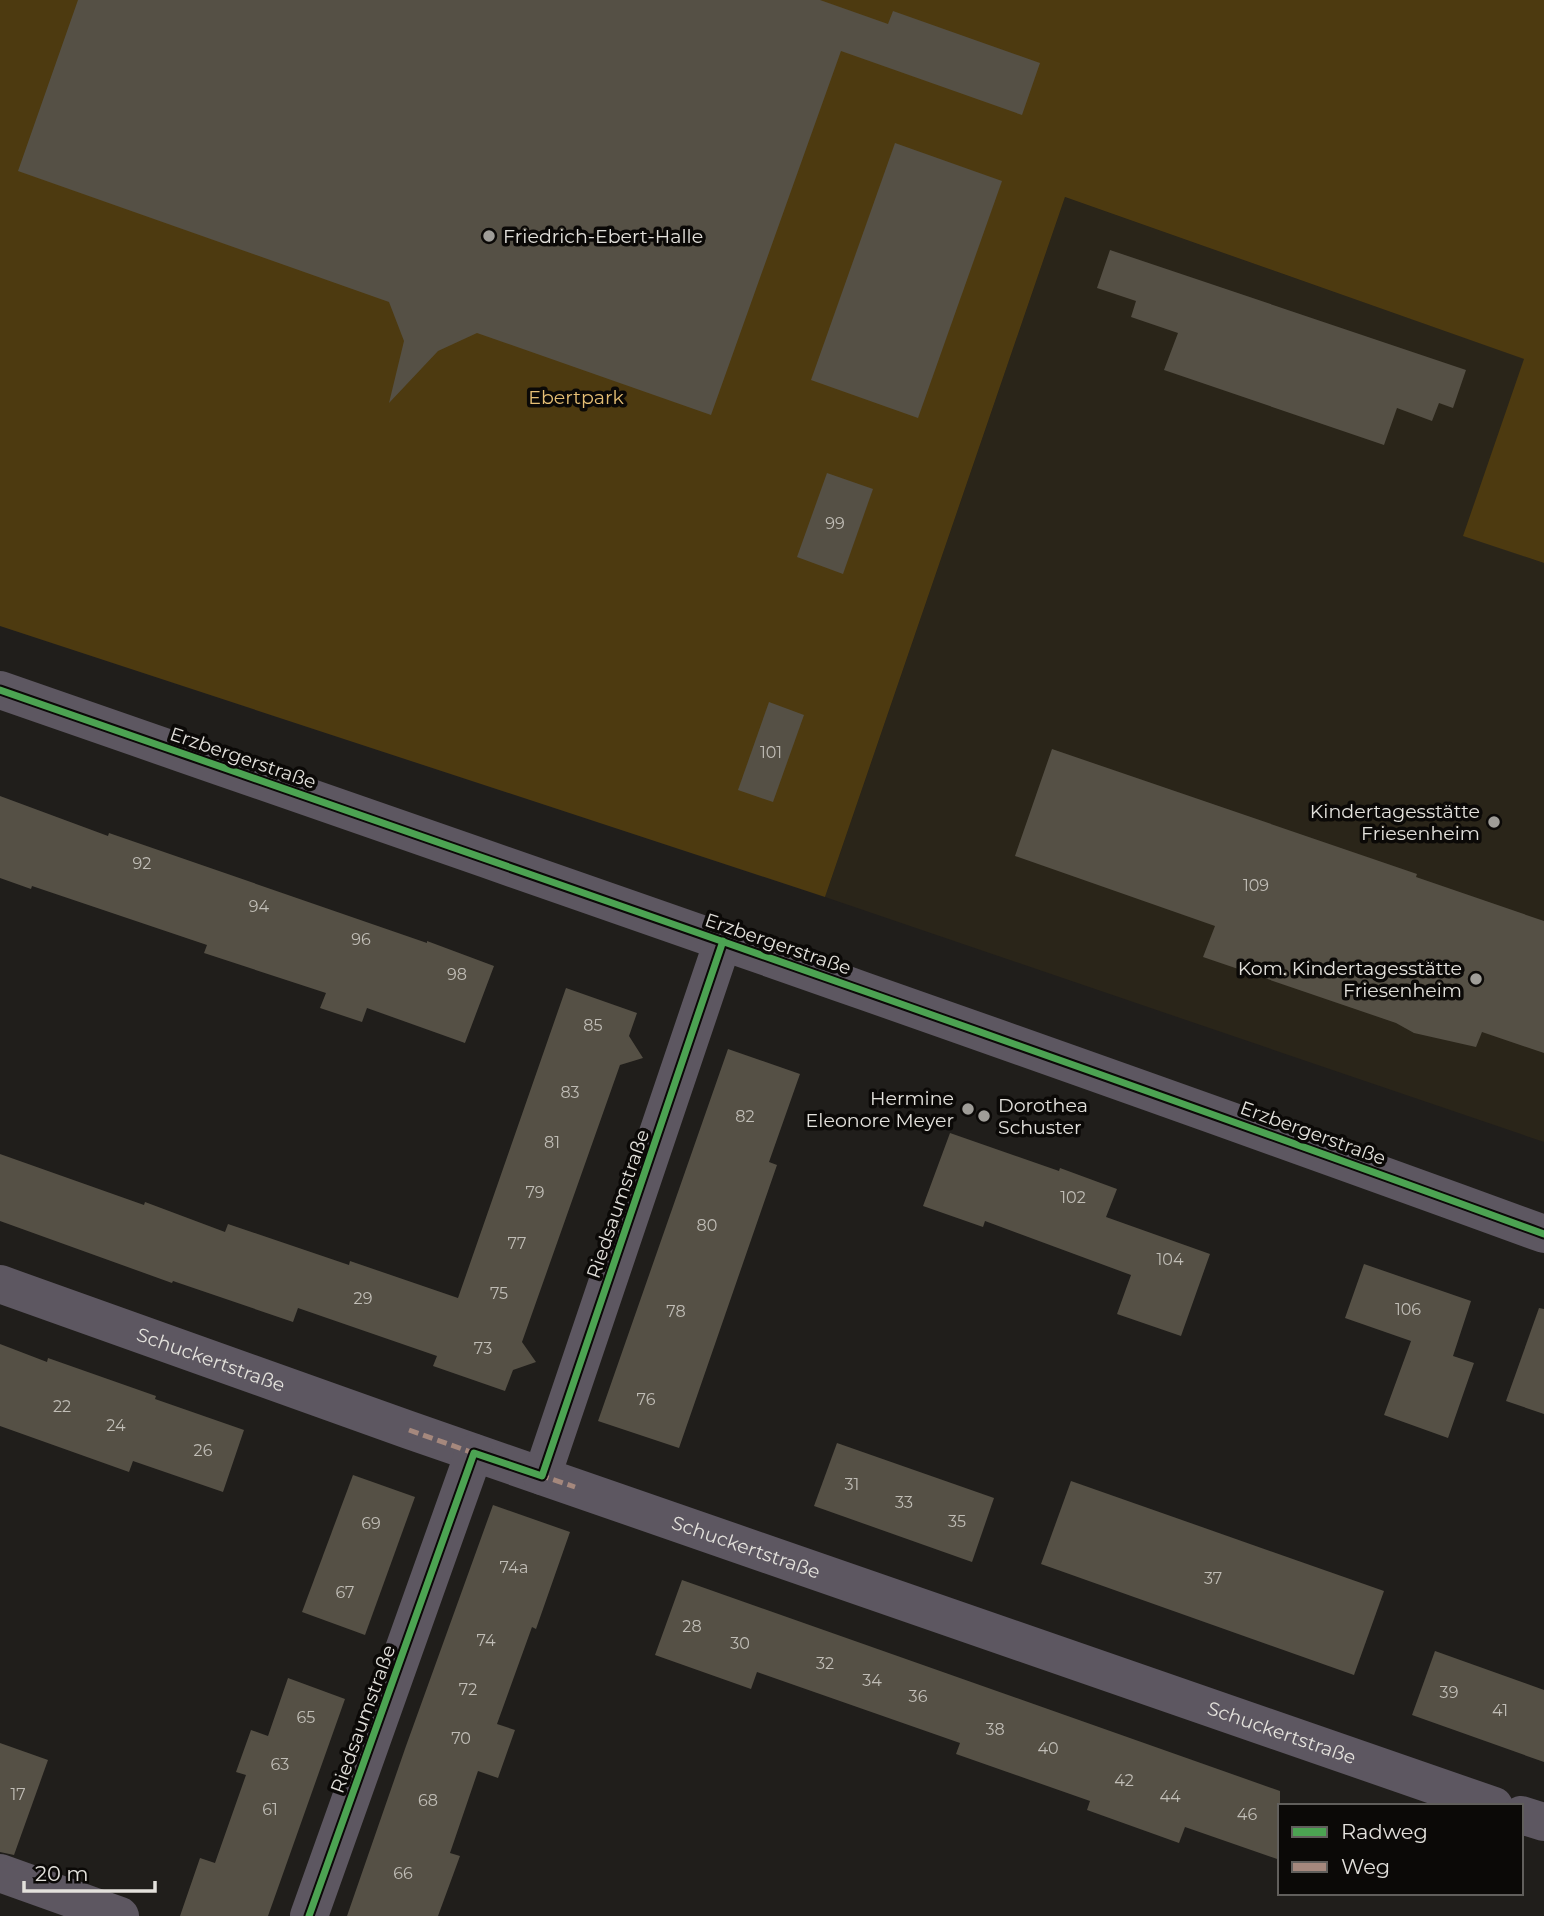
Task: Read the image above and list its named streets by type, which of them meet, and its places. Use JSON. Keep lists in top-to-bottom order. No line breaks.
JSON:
{"streets":{"street":["Erzbergerstraße","Riedsaumstraße","Schuckertstraße"]},"crossings":[["Erzbergerstraße","Riedsaumstraße"],["Riedsaumstraße","Schuckertstraße"]],"parks":["Ebertpark"],"places":["Friedrich-Ebert-Halle","Kindertagesstätte Friesenheim","Kom. Kindertagesstätte Friesenheim","Hermine Eleonore Meyer","Dorothea Schuster"],"house_numbers":["99","101","92","109","94","96","98","85","83","82","81","79","102","80","77","104","75","29","106","78","73","76","22","24","26","31","33","35","69","74a","37","67","28","74","30","32","34","72","39","36","41","65","38","70","40","63","42","17","44","68","61","46","66"],"legend":["Radweg","Weg"],"scale_bar":"20 m"}
